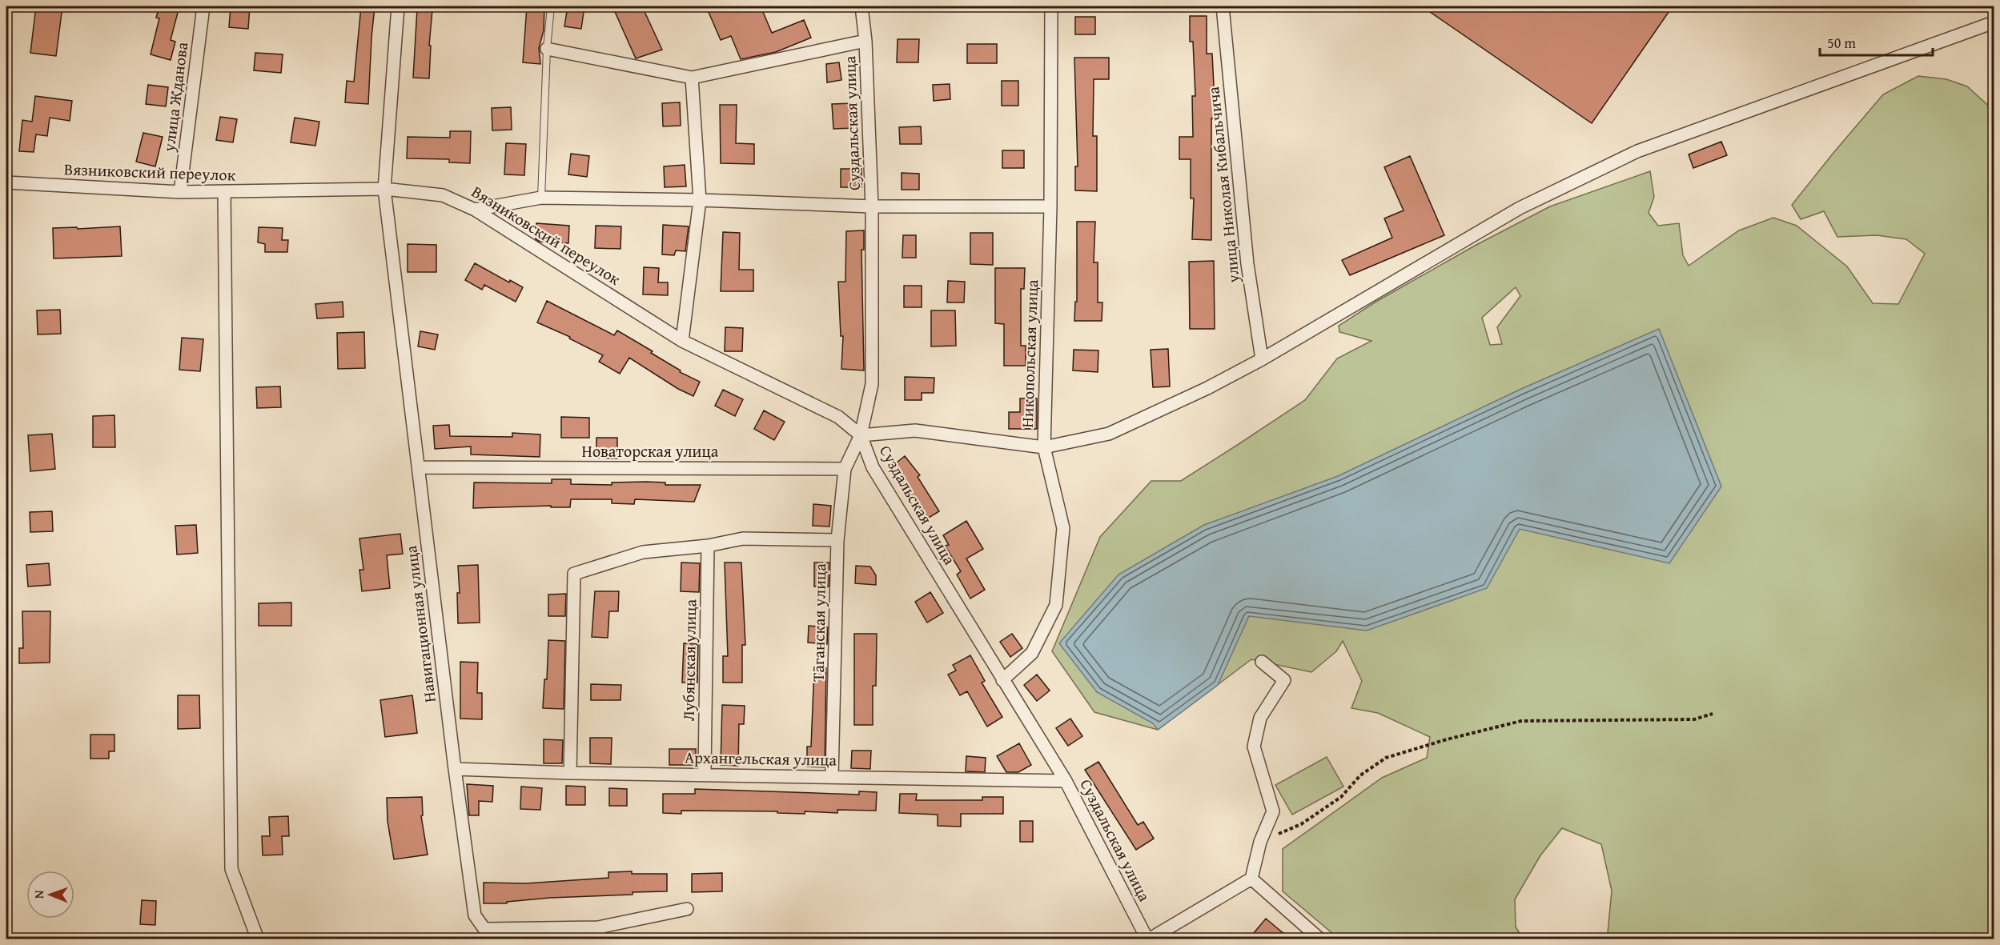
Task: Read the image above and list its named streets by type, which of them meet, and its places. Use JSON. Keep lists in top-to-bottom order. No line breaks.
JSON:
{"streets":{"street":["улица Жданова","Суздальская улица","Вязниковский переулок","улица Николая Кибальчича","Никопольская улица","Новаторская улица","Таганская улица","Навигационная улица","Лубянская улица","Архангельская улица"]},"crossings":[["улица Жданова","Вязниковский переулок"],["Суздальская улица","Вязниковский переулок"],["Суздальская улица","Никопольская улица"],["Суздальская улица","Архангельская улица"],["Вязниковский переулок","Навигационная улица"],["Новаторская улица","Таганская улица"],["Новаторская улица","Навигационная улица"],["Таганская улица","Архангельская улица"],["Навигационная улица","Архангельская улица"],["Лубянская улица","Архангельская улица"]],"scale_bar":"50 m","north":"left"}
